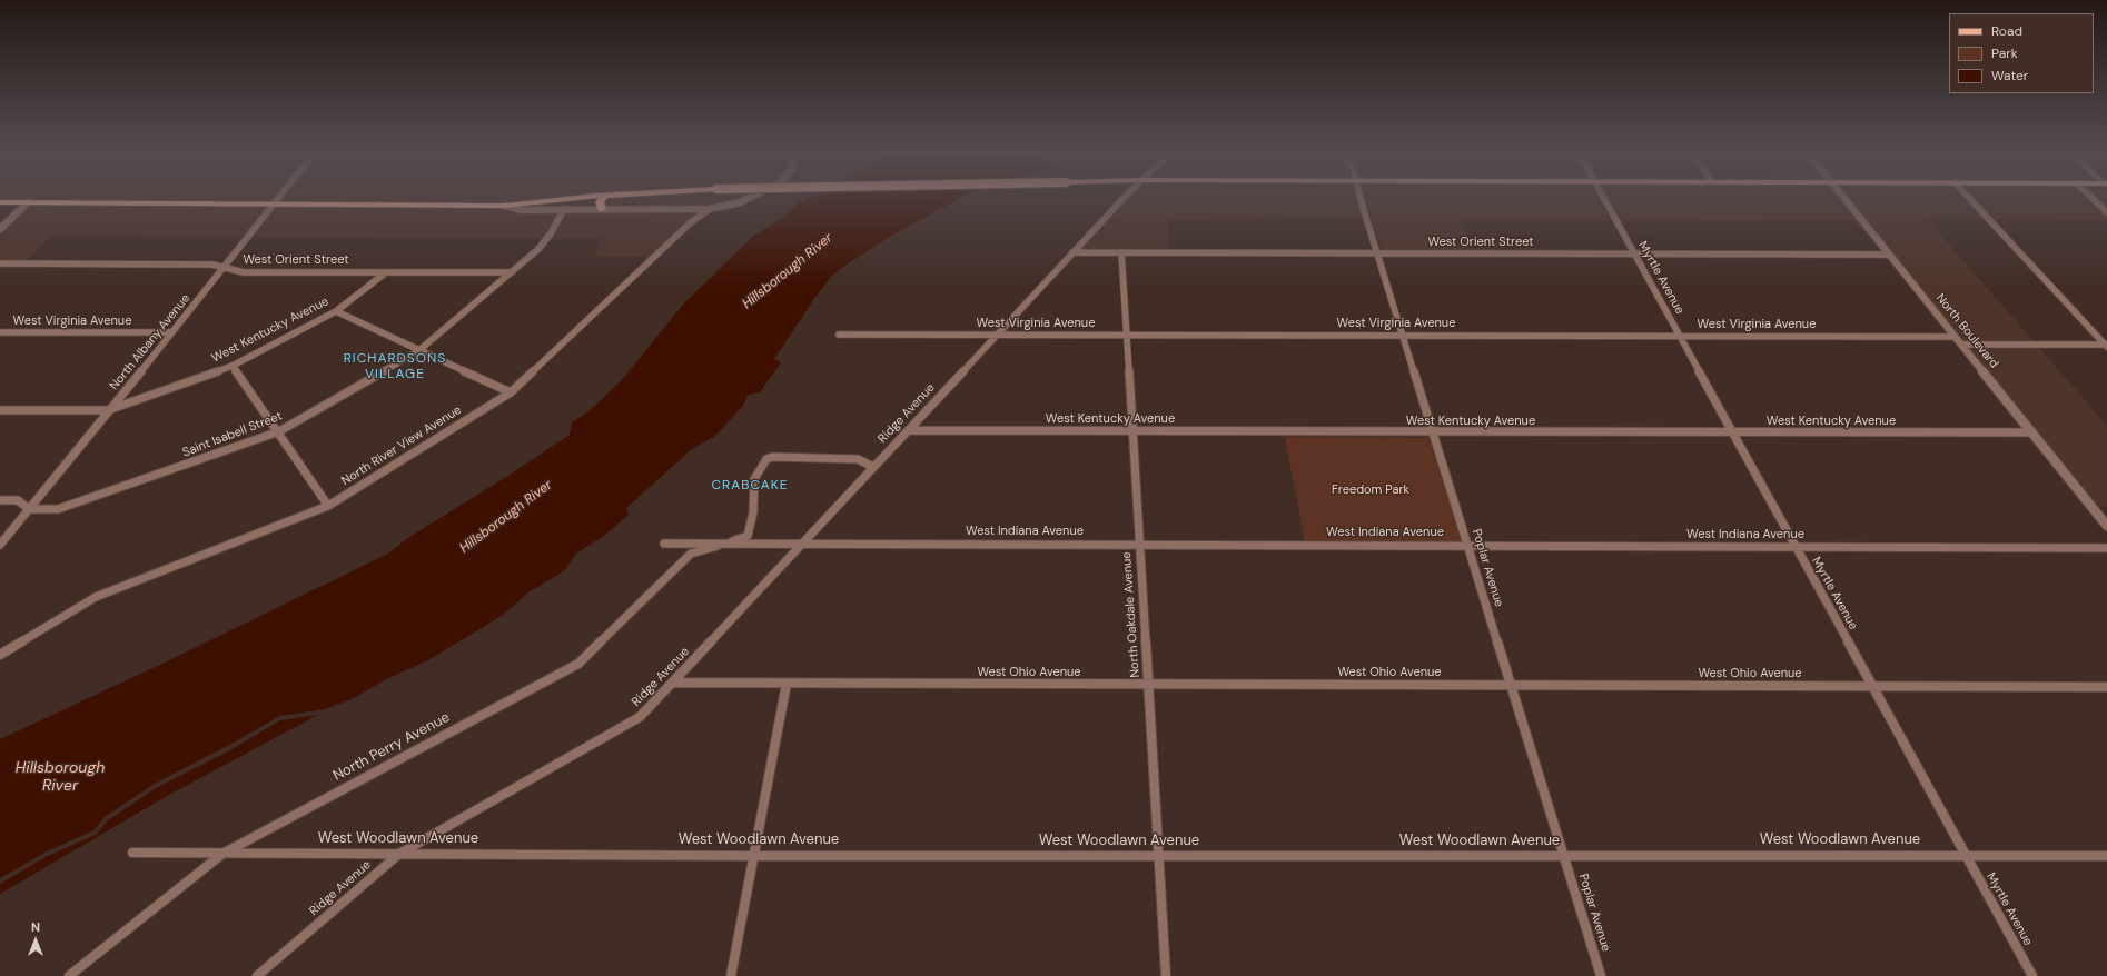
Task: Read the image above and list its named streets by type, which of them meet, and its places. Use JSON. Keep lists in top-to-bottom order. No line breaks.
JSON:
{"streets":{"street":["West Orient Street","Myrtle Avenue","West Virginia Avenue","West Kentucky Avenue","North Boulevard","North Albany Avenue","Ridge Avenue","Saint Isabell Street","North River View Avenue","West Indiana Avenue","Poplar Avenue","North Oakdale Avenue","West Ohio Avenue","North Perry Avenue","West Woodlawn Avenue"]},"crossings":[["West Orient Street","Myrtle Avenue"],["West Orient Street","West Kentucky Avenue"],["West Orient Street","North Boulevard"],["West Orient Street","North Albany Avenue"],["West Orient Street","Ridge Avenue"],["West Orient Street","Saint Isabell Street"],["West Orient Street","Poplar Avenue"],["West Orient Street","North Oakdale Avenue"],["Myrtle Avenue","West Virginia Avenue"],["Myrtle Avenue","West Kentucky Avenue"],["Myrtle Avenue","West Indiana Avenue"],["Myrtle Avenue","West Ohio Avenue"],["Myrtle Avenue","West Woodlawn Avenue"],["West Virginia Avenue","North Boulevard"],["West Virginia Avenue","North Albany Avenue"],["West Virginia Avenue","Ridge Avenue"],["West Virginia Avenue","Poplar Avenue"],["West Virginia Avenue","North Oakdale Avenue"],["West Kentucky Avenue","North Boulevard"],["West Kentucky Avenue","North Albany Avenue"],["West Kentucky Avenue","Ridge Avenue"],["West Kentucky Avenue","Poplar Avenue"],["West Kentucky Avenue","North Oakdale Avenue"],["North Albany Avenue","Saint Isabell Street"],["Ridge Avenue","West Indiana Avenue"],["Ridge Avenue","West Ohio Avenue"],["Ridge Avenue","North Perry Avenue"],["Ridge Avenue","West Woodlawn Avenue"],["West Indiana Avenue","Poplar Avenue"],["West Indiana Avenue","North Oakdale Avenue"],["West Indiana Avenue","North Perry Avenue"],["Poplar Avenue","West Ohio Avenue"],["Poplar Avenue","West Woodlawn Avenue"],["North Oakdale Avenue","West Ohio Avenue"],["North Oakdale Avenue","West Woodlawn Avenue"],["North Perry Avenue","West Woodlawn Avenue"]],"districts":["RICHARDSONS VILLAGE","CRABCAKE"],"water":["Hillsborough River"],"parks":["Freedom Park"],"legend":["Road","Park","Water"],"north":"top"}
